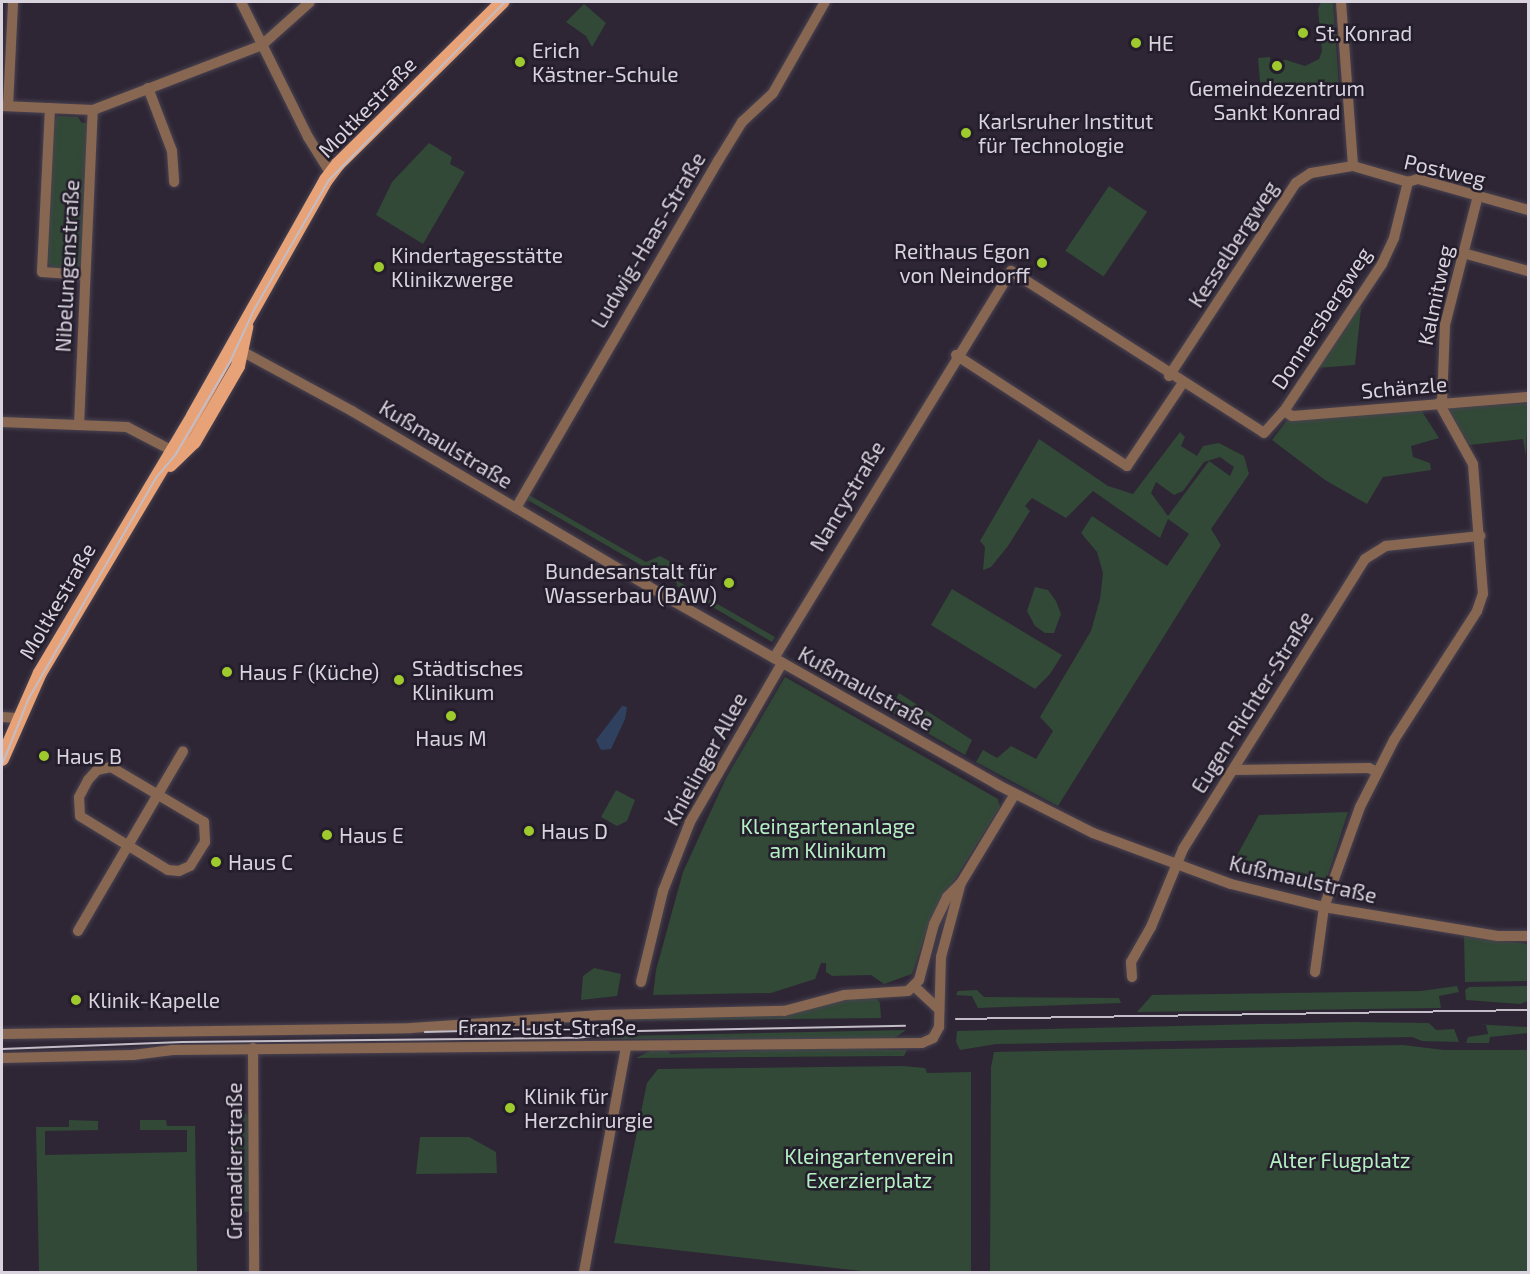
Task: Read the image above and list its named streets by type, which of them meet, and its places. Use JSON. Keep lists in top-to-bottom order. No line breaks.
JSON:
{"streets":{"main road":["Moltkestraße"],"street":["Postweg","Ludwig-Haas-Straße","Kesselbergweg","Nibelungenstraße","Kalmitweg","Donnersbergweg","Schänzle","Kußmaulstraße","Nancystraße","Eugen-Richter-Straße","Knielinger Allee","Franz-Lust-Straße","Grenadierstraße"]},"crossings":[["Moltkestraße","Kußmaulstraße"],["Postweg","Kesselbergweg"],["Postweg","Kalmitweg"],["Postweg","Donnersbergweg"],["Ludwig-Haas-Straße","Kußmaulstraße"],["Kesselbergweg","Nancystraße"],["Kalmitweg","Schänzle"],["Donnersbergweg","Schänzle"],["Donnersbergweg","Nancystraße"],["Kußmaulstraße","Nancystraße"],["Kußmaulstraße","Eugen-Richter-Straße"],["Kußmaulstraße","Knielinger Allee"],["Kußmaulstraße","Franz-Lust-Straße"],["Nancystraße","Knielinger Allee"],["Franz-Lust-Straße","Grenadierstraße"]],"parks":["Kleingartenanlage am Klinikum","Kleingartenverein Exerzierplatz","Alter Flugplatz"],"places":["St. Konrad","HE","Erich Kästner-Schule","Gemeindezentrum Sankt Konrad","Karlsruher Institut für Technologie","Reithaus Egon von Neindorff","Kindertagesstätte Klinikzwerge","Bundesanstalt für Wasserbau (BAW)","Haus F (Küche)","Städtisches Klinikum","Haus M","Haus B","Haus D","Haus E","Haus C","Klinik-Kapelle","Klinik für Herzchirurgie"]}
